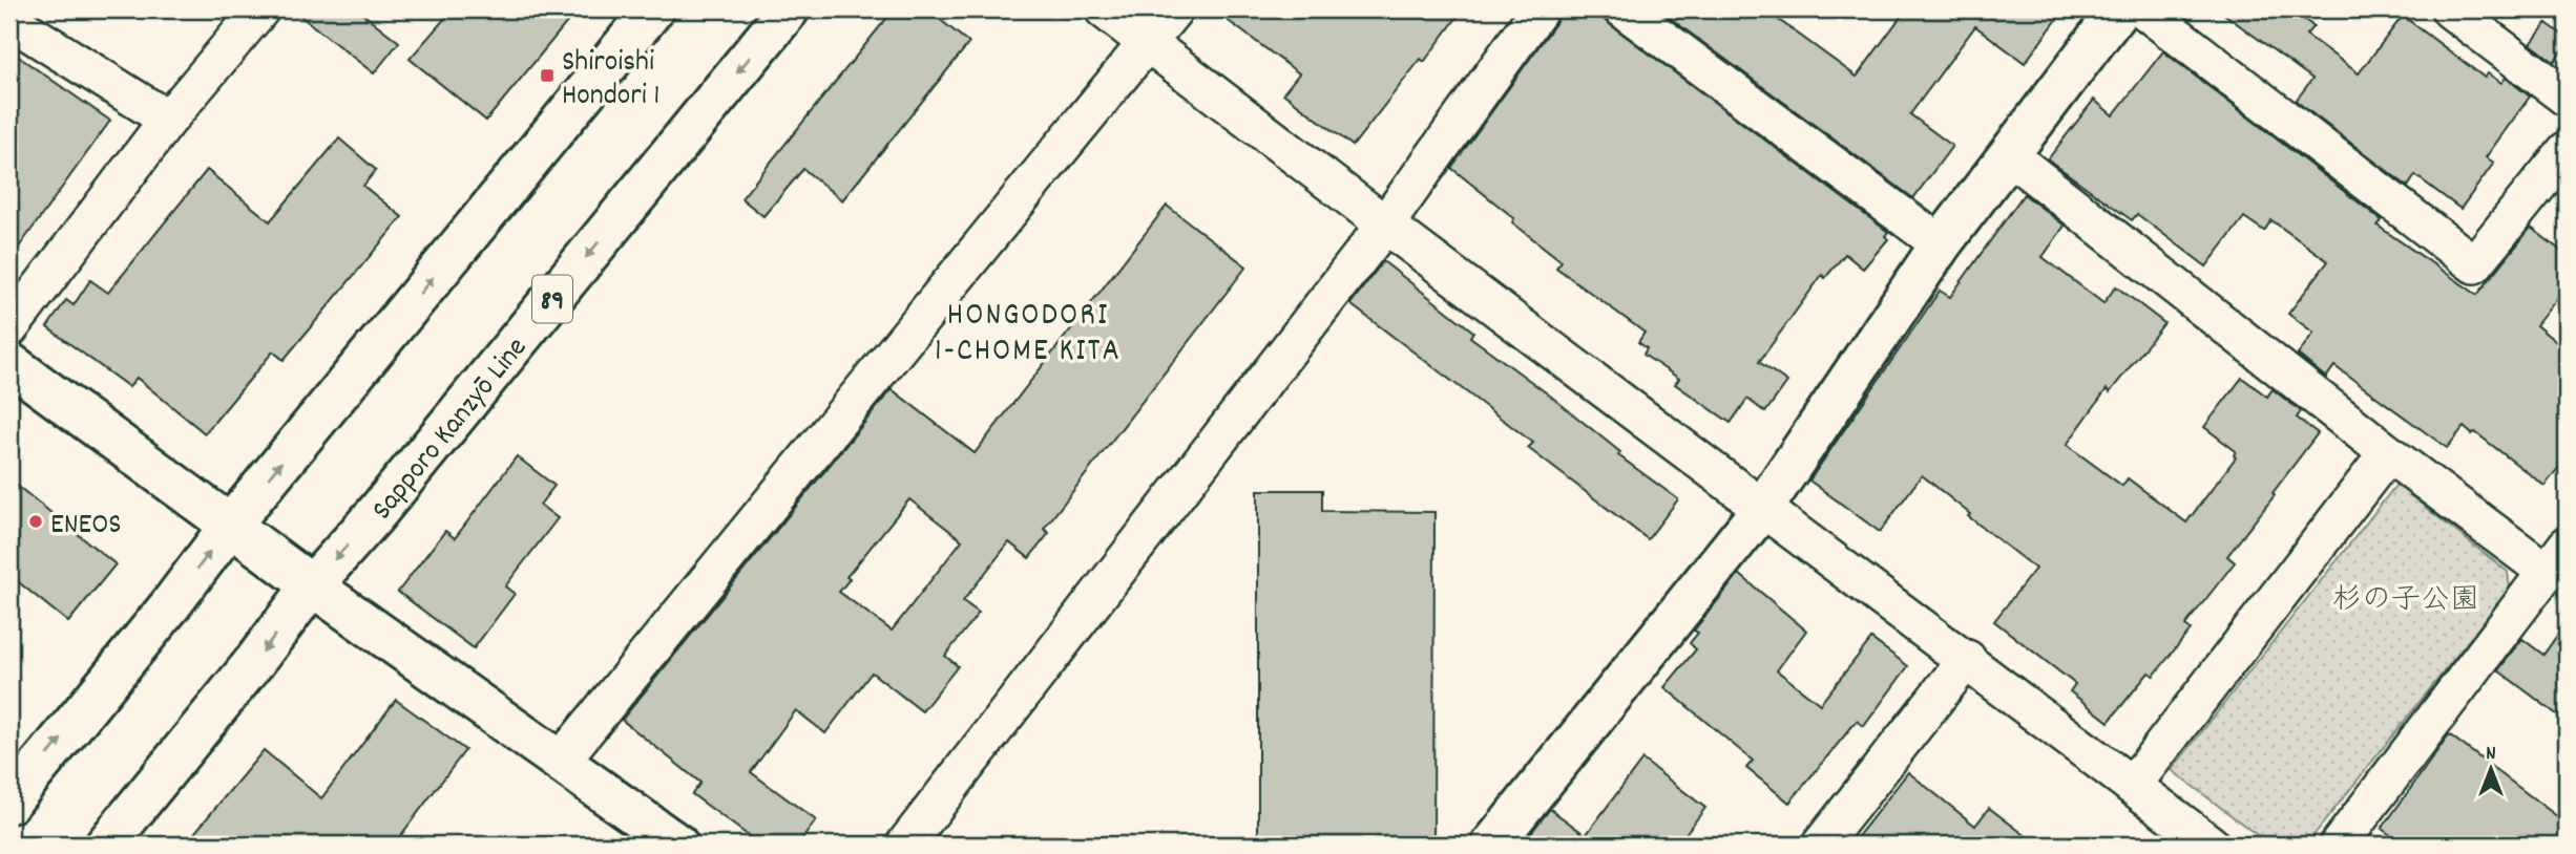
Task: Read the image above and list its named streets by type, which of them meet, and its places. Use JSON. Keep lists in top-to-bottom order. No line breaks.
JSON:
{"streets":{"main road":["89","Sapporo Kanzyō Line"]},"districts":["HONGODORI 1-CHOME KITA"],"parks":["杉の子公園"],"places":{"transit":["Shiroishi Hondori 1"],"other":["ENEOS"]},"north":"top"}
